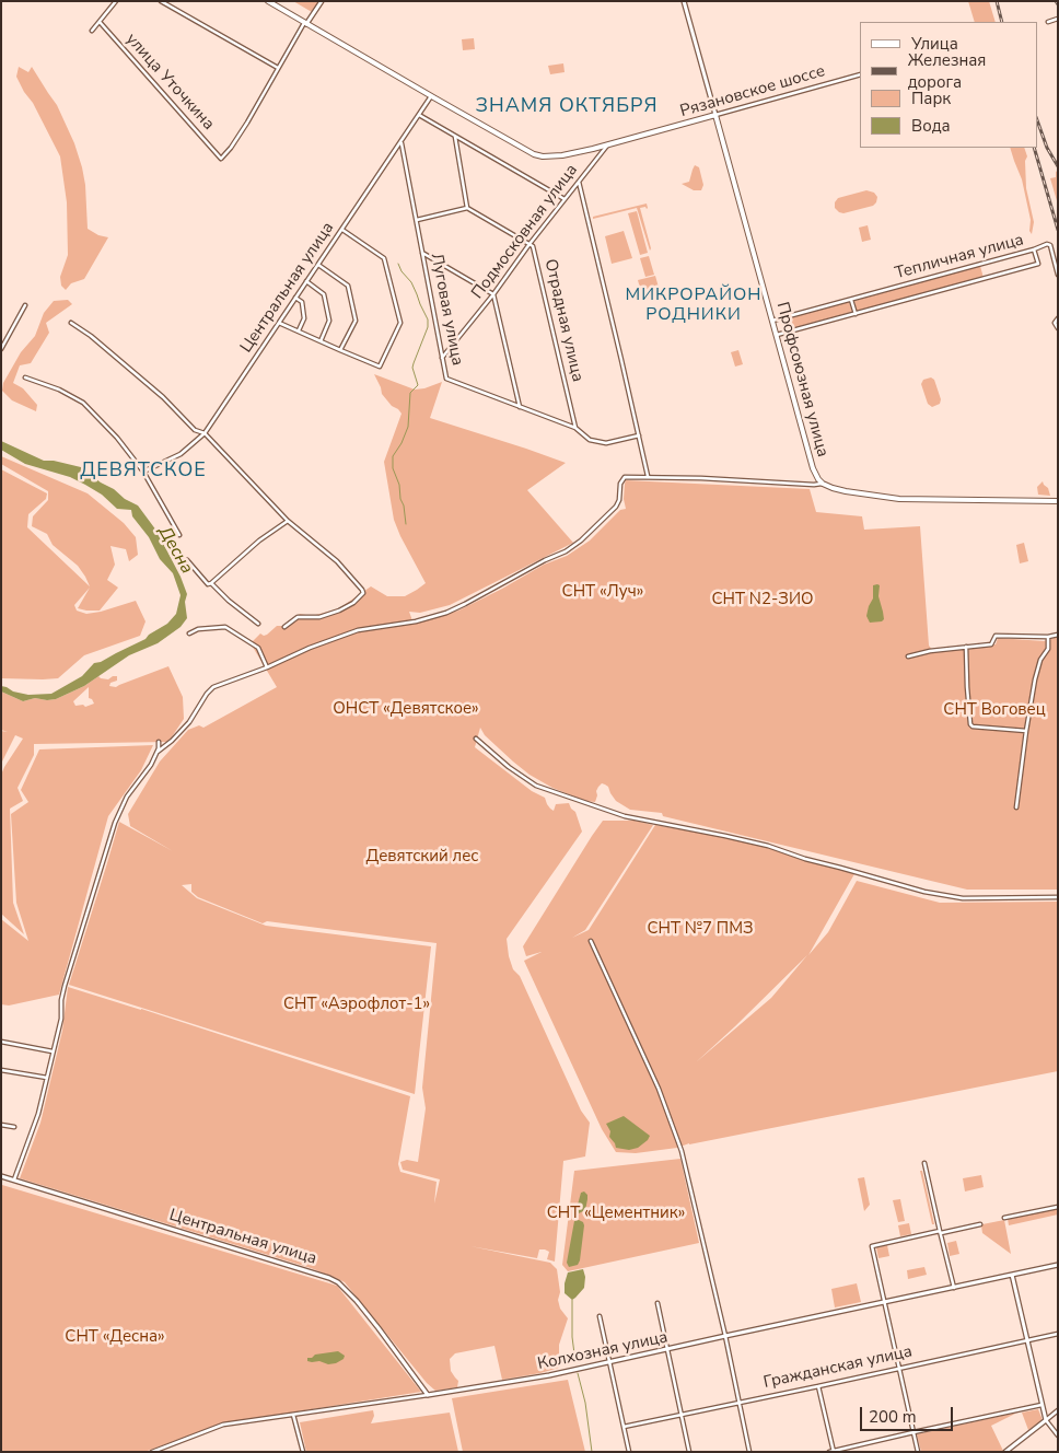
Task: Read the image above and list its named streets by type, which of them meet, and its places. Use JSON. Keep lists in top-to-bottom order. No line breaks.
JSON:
{"streets":{"main road":["Рязановское шоссе","Профсоюзная улица"],"street":["улица Уточкина","Подмосковная улица","Тепличная улица","Центральная улица","Луговая улица","Отрадная улица","Колхозная улица","Гражданская улица"]},"crossings":[["Рязановское шоссе","Подмосковная улица"],["Рязановское шоссе","Центральная улица"],["Рязановское шоссе","Профсоюзная улица"],["Подмосковная улица","Луговая улица"],["Подмосковная улица","Отрадная улица"],["Тепличная улица","Профсоюзная улица"],["Центральная улица","Луговая улица"],["Центральная улица","Колхозная улица"],["Луговая улица","Отрадная улица"]],"districts":["ЗНАМЯ ОКТЯБРЯ","МИКРОРАЙОН РОДНИКИ","ДЕВЯТСКОЕ"],"water":["Десна"],"parks":["СНТ «Луч»","СНТ N2-ЗИО","ОНСТ «Девятское»","СНТ Воговец","Девятский лес","СНТ №7 ПМЗ","СНТ «Аэрофлот-1»","СНТ «Цементник»","СНТ «Десна»"],"legend":["Улица","Железная дорога","Парк","Вода"],"scale_bar":"200 m"}
